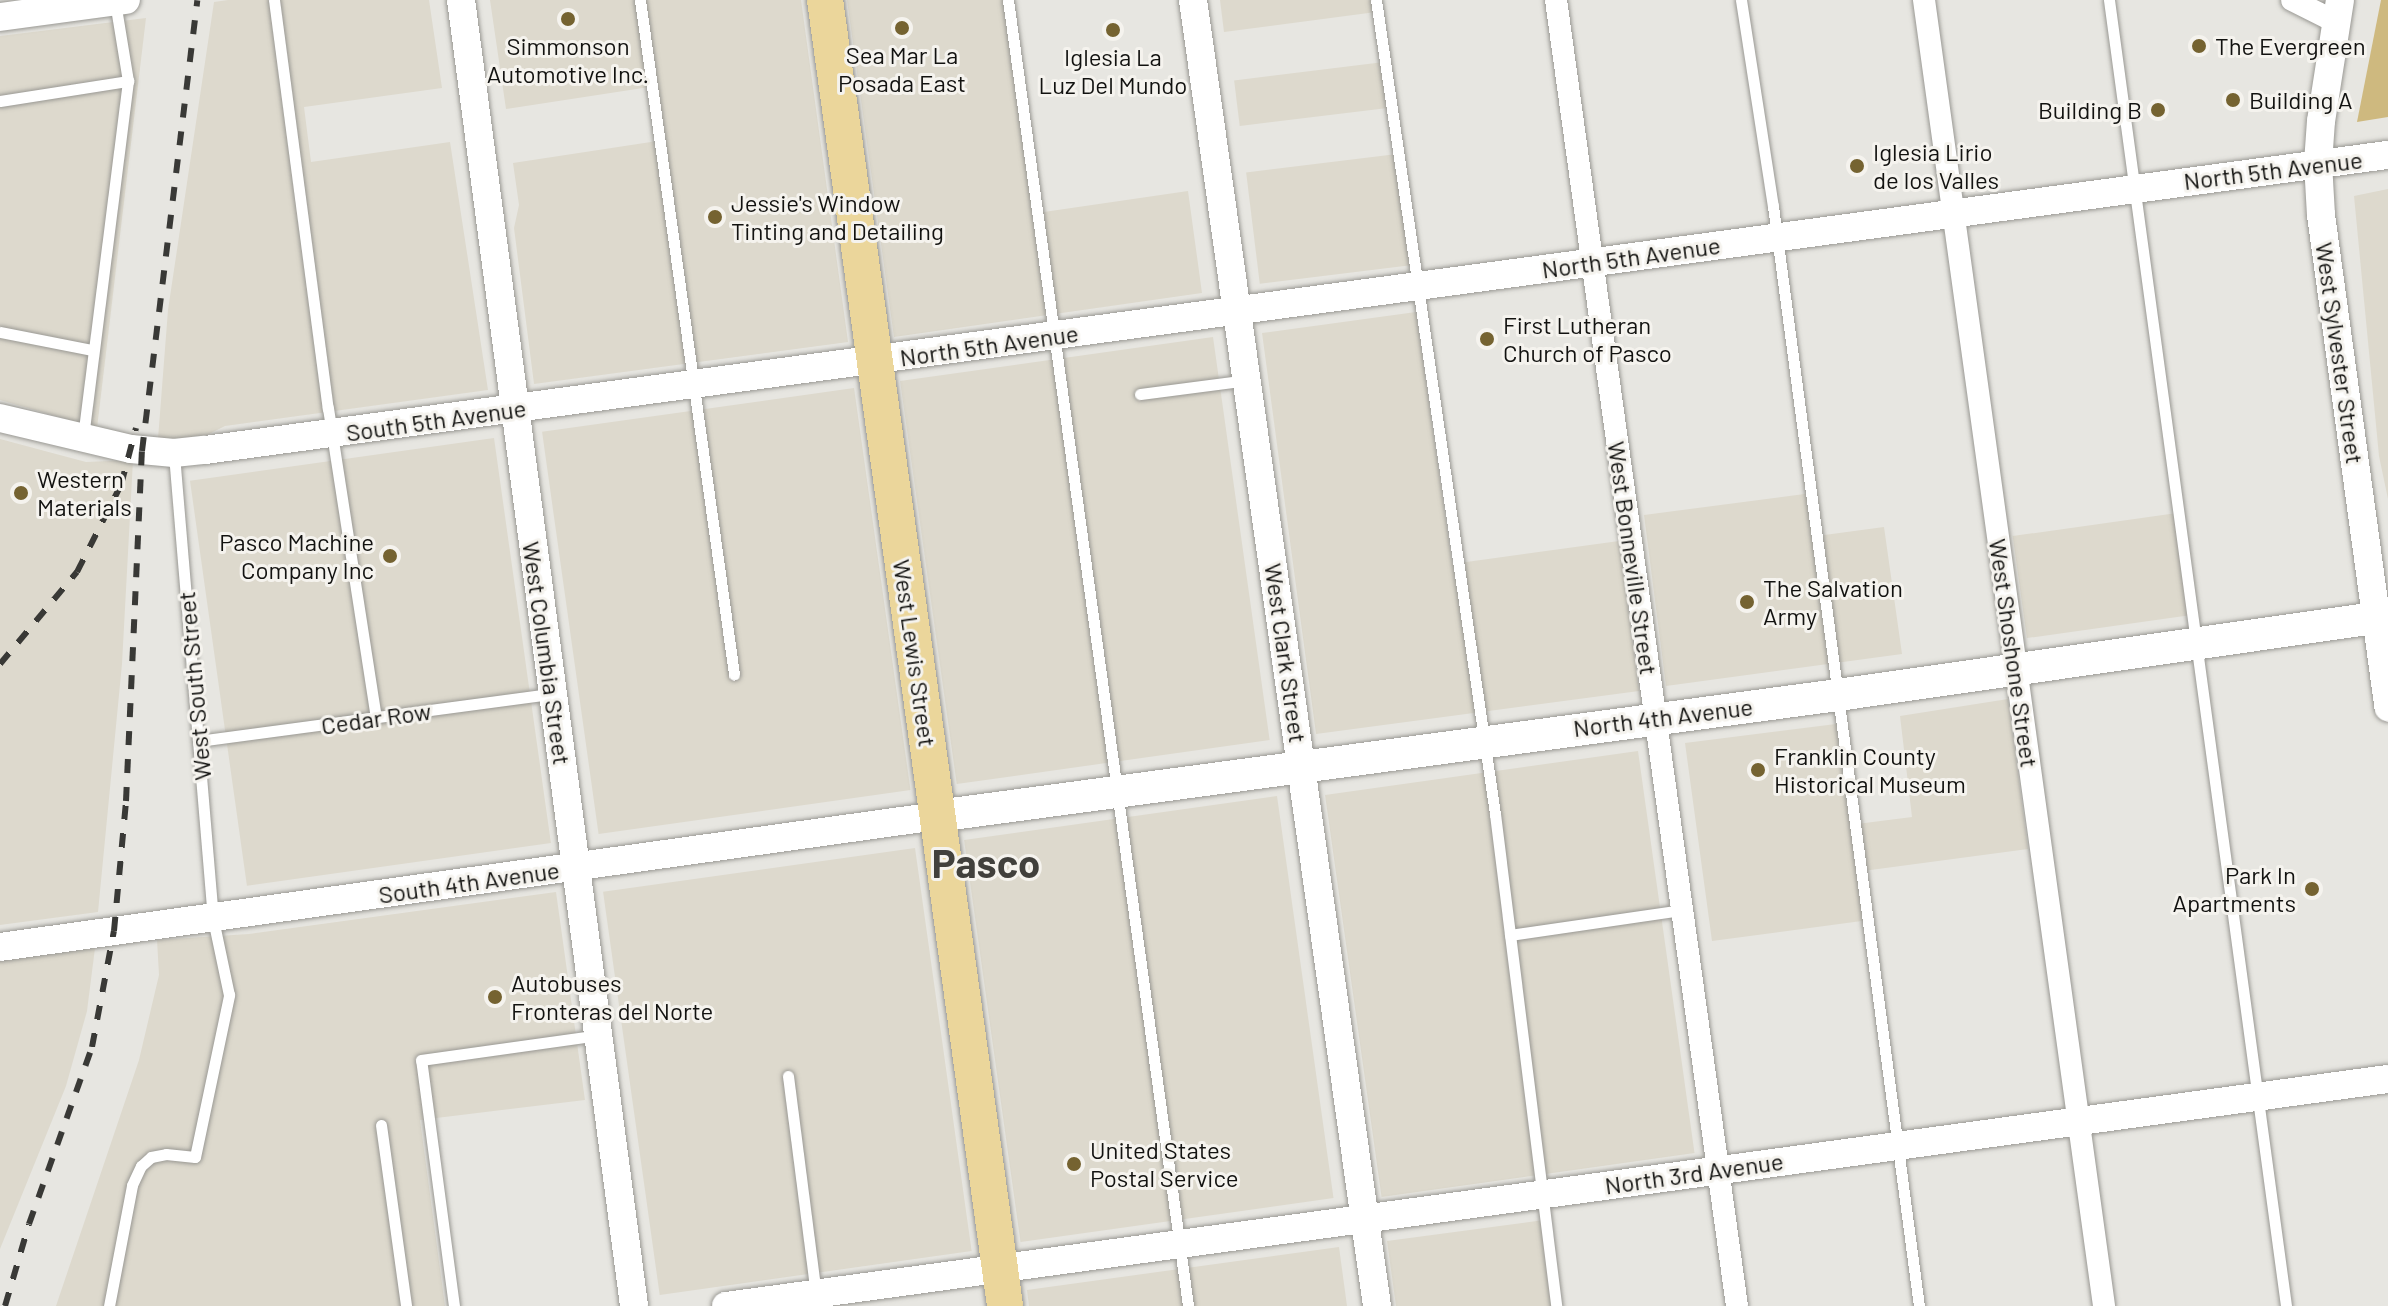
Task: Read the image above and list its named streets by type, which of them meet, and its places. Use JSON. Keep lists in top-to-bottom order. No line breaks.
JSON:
{"streets":{"main road":["West Lewis Street","North 4th Avenue"],"street":["North 5th Avenue","West Sylvester Street","South 5th Avenue","West Bonneville Street","West Columbia Street","West Clark Street","West Shoshone Street","South 4th Avenue","North 3rd Avenue"],"lane":["West South Street","Cedar Row"]},"crossings":[["North 5th Avenue","West Sylvester Street"],["North 5th Avenue","South 5th Avenue"],["North 5th Avenue","West Bonneville Street"],["North 5th Avenue","West Lewis Street"],["North 5th Avenue","West Clark Street"],["North 5th Avenue","West Shoshone Street"],["West Sylvester Street","North 4th Avenue"],["South 5th Avenue","West Columbia Street"],["South 5th Avenue","West Lewis Street"],["South 5th Avenue","West South Street"],["West Bonneville Street","North 4th Avenue"],["West Bonneville Street","North 3rd Avenue"],["West Columbia Street","Cedar Row"],["West Columbia Street","South 4th Avenue"],["West Lewis Street","North 4th Avenue"],["West Lewis Street","South 4th Avenue"],["West Lewis Street","North 3rd Avenue"],["West Clark Street","North 4th Avenue"],["West Clark Street","North 3rd Avenue"],["West Shoshone Street","North 4th Avenue"],["West Shoshone Street","North 3rd Avenue"],["West South Street","Cedar Row"],["West South Street","South 4th Avenue"],["North 4th Avenue","South 4th Avenue"]],"districts":["Pasco"],"places":["Simmonson Automotive Inc.","Sea Mar La Posada East","Iglesia La Luz Del Mundo","The Evergreen","Building A","Building B","Iglesia Lirio de los Valles","Jessie's Window Tinting and Detailing","First Lutheran Church of Pasco","Western Materials","Pasco Machine Company Inc","The Salvation Army","Franklin County Historical Museum","Park In Apartments","Autobuses Fronteras del Norte","United States Postal Service"]}
